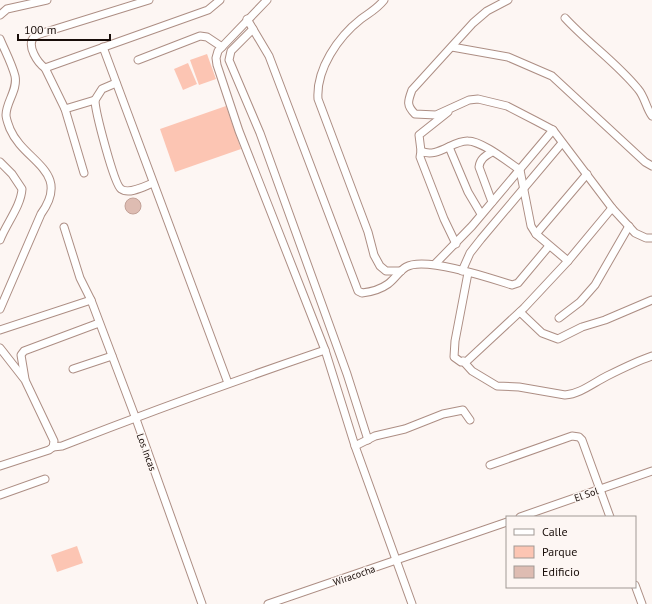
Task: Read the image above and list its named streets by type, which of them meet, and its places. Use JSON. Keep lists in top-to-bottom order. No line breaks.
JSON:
{"streets":{"street":["Los Incas","El Sol","Wiracocha"]},"legend":["Calle","Parque","Edificio"],"scale_bar":"100 m"}
